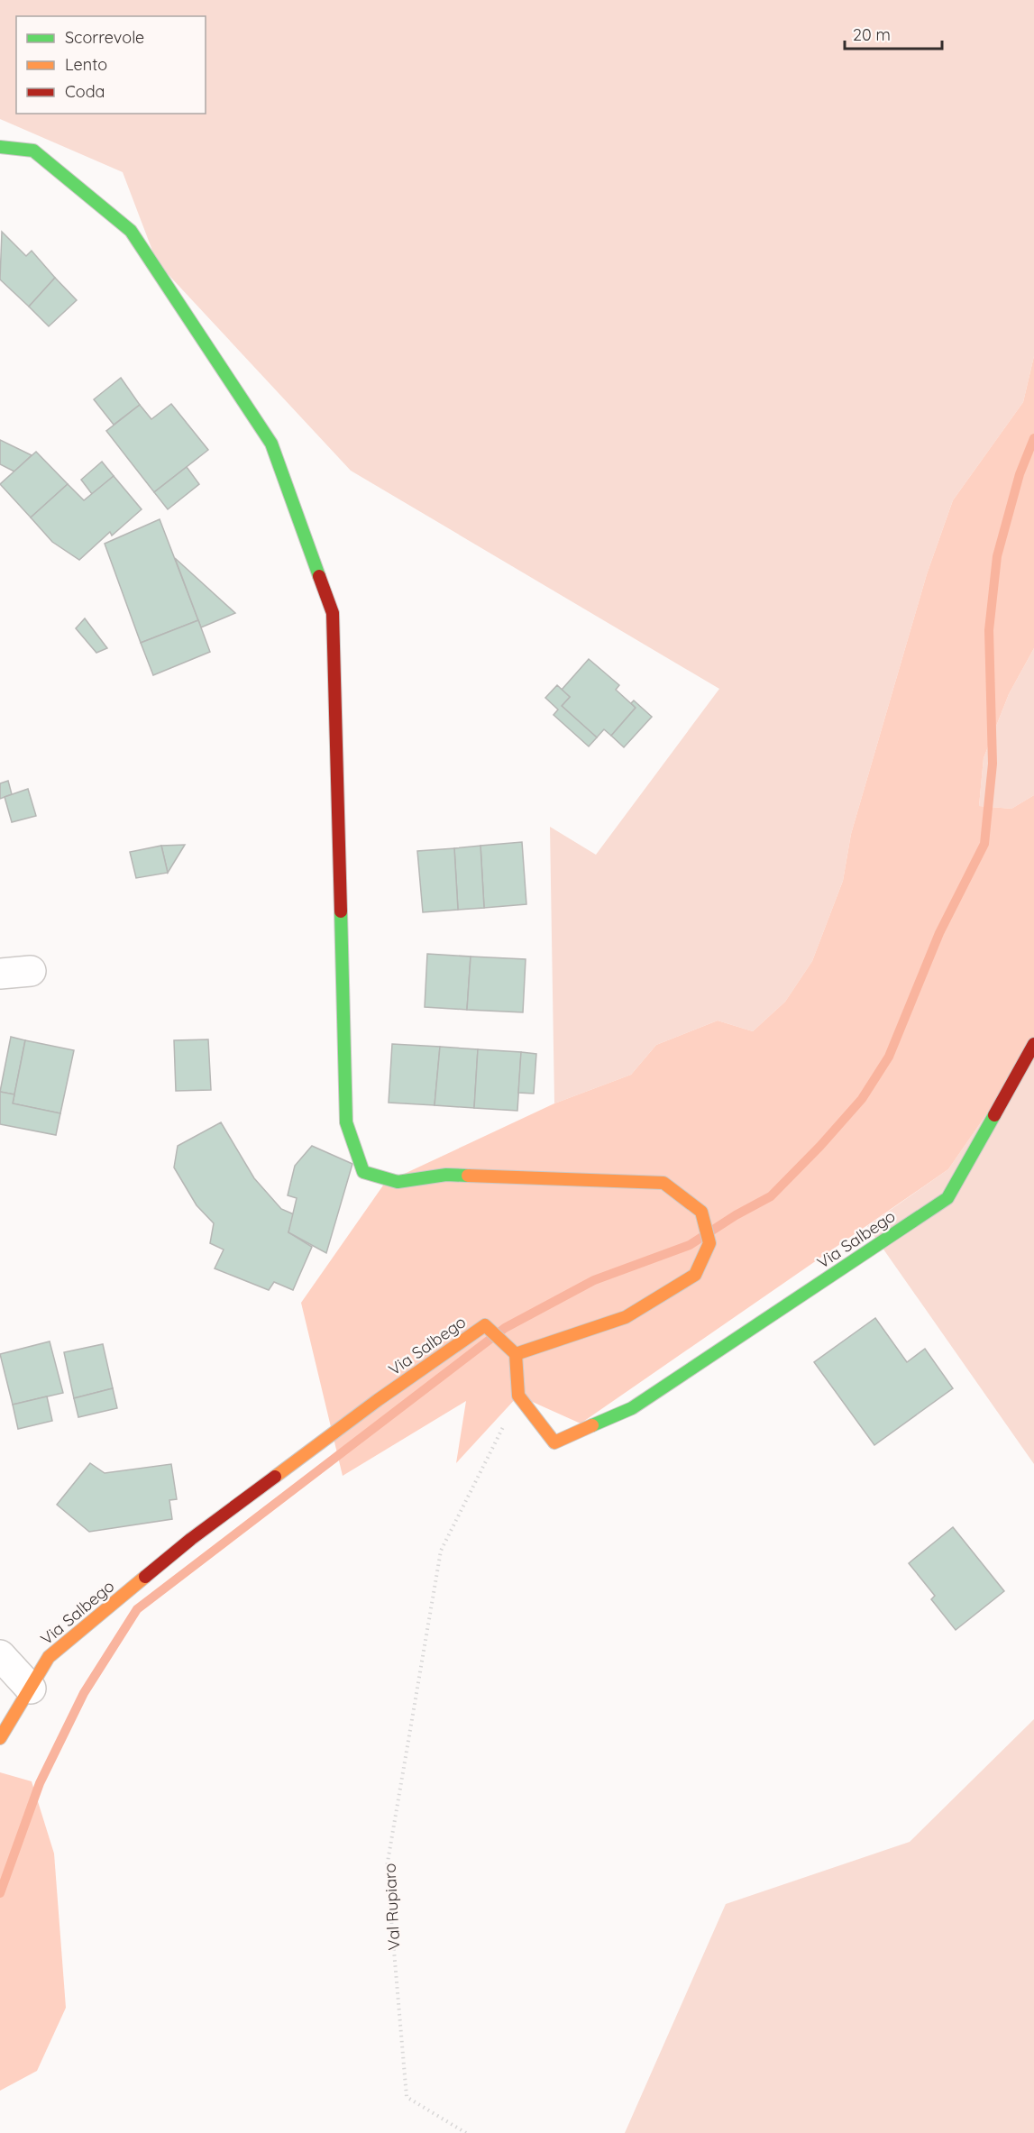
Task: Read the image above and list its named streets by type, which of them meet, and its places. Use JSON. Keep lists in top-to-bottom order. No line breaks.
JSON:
{"streets":{"street":["Via Salbego"],"path":["Val Rupiaro"]},"crossings":[["Via Salbego","Val Rupiaro"]],"legend":["Scorrevole","Lento","Coda"],"scale_bar":"20 m"}
